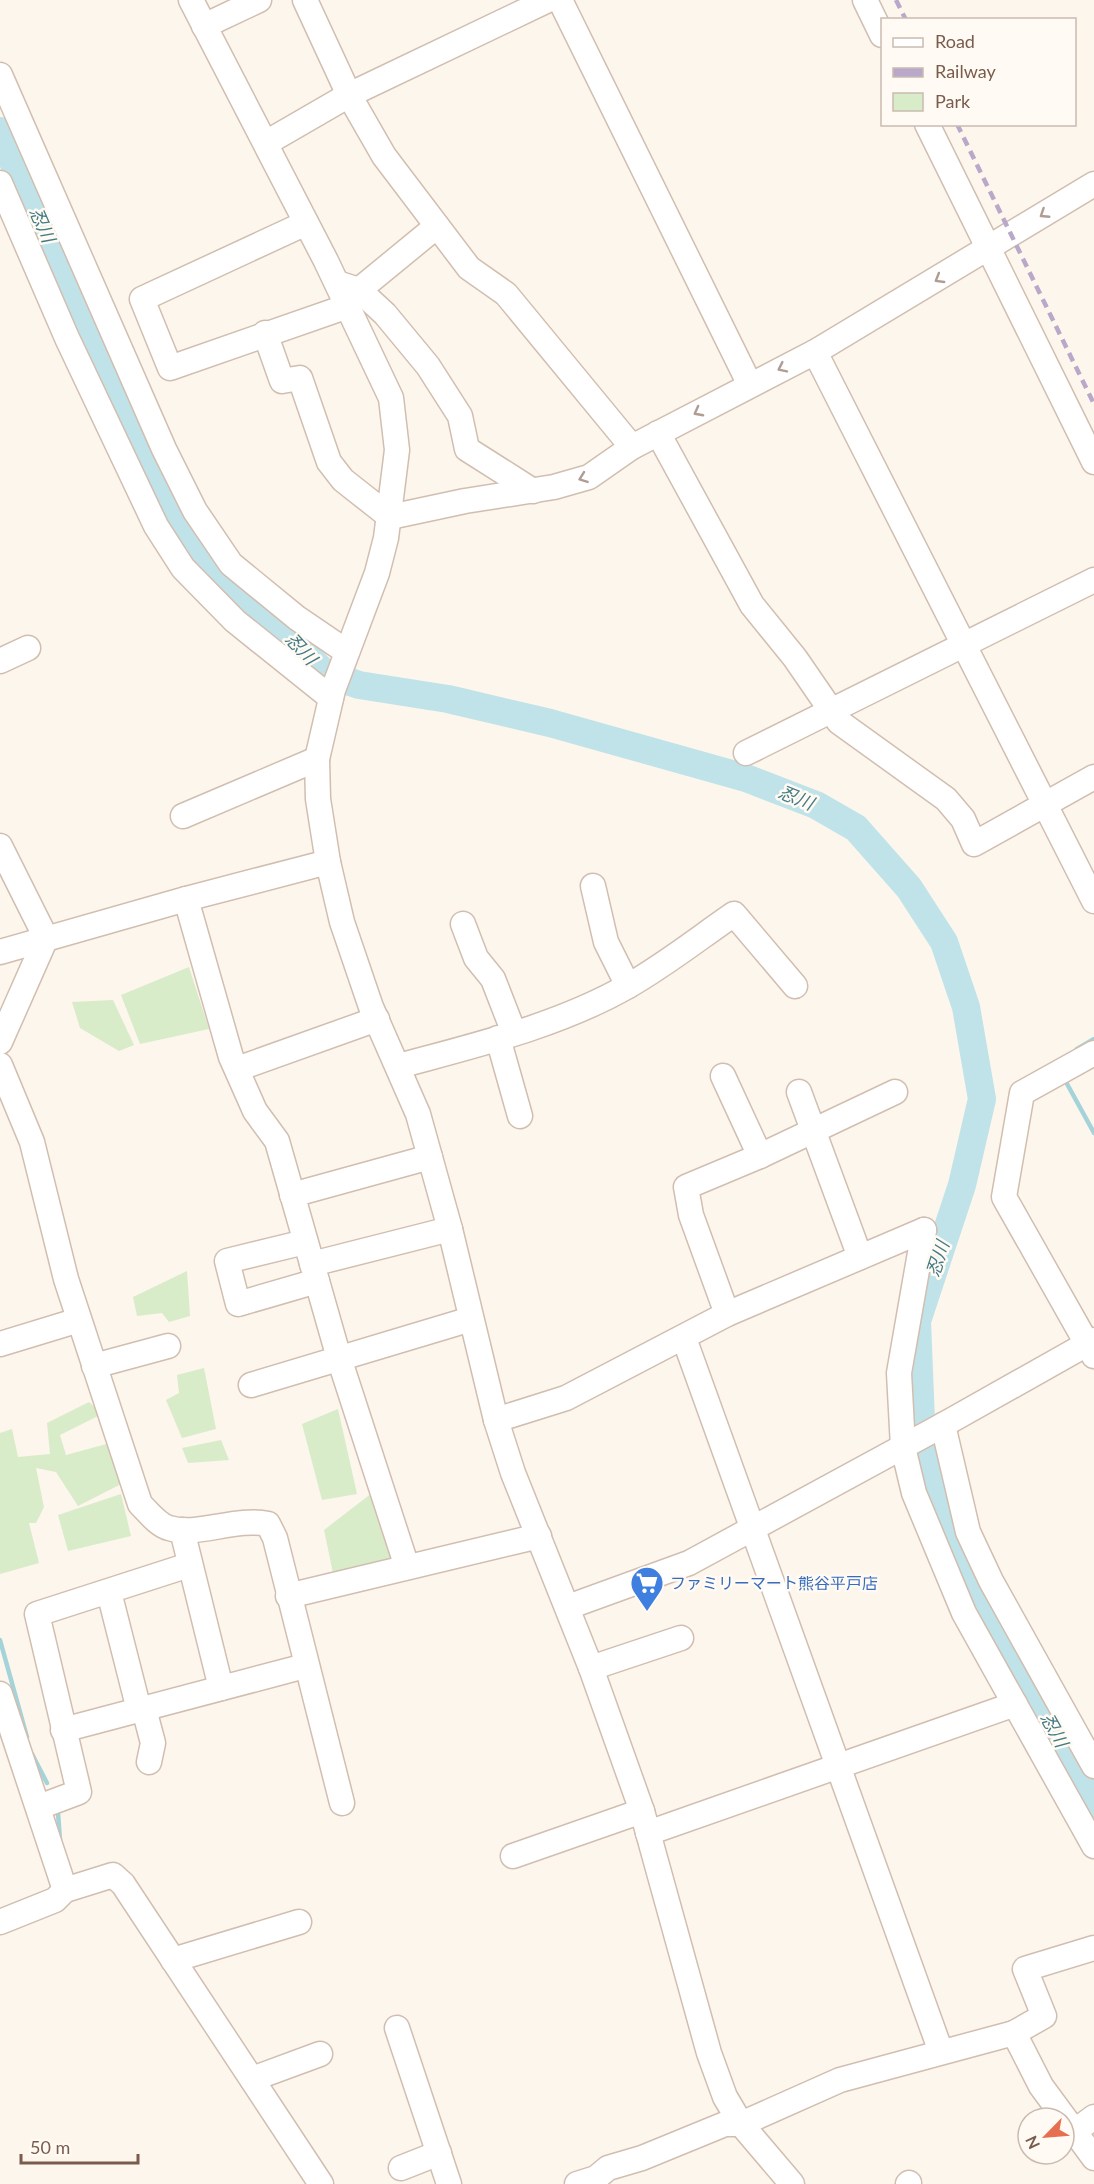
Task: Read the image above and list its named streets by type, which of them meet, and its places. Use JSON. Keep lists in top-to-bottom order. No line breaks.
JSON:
{"water":["忍川"],"places":{"supermarket":["ファミリーマート熊谷平戸店"]},"legend":["Road","Railway","Park"],"scale_bar":"50 m","north":"bottom left"}
